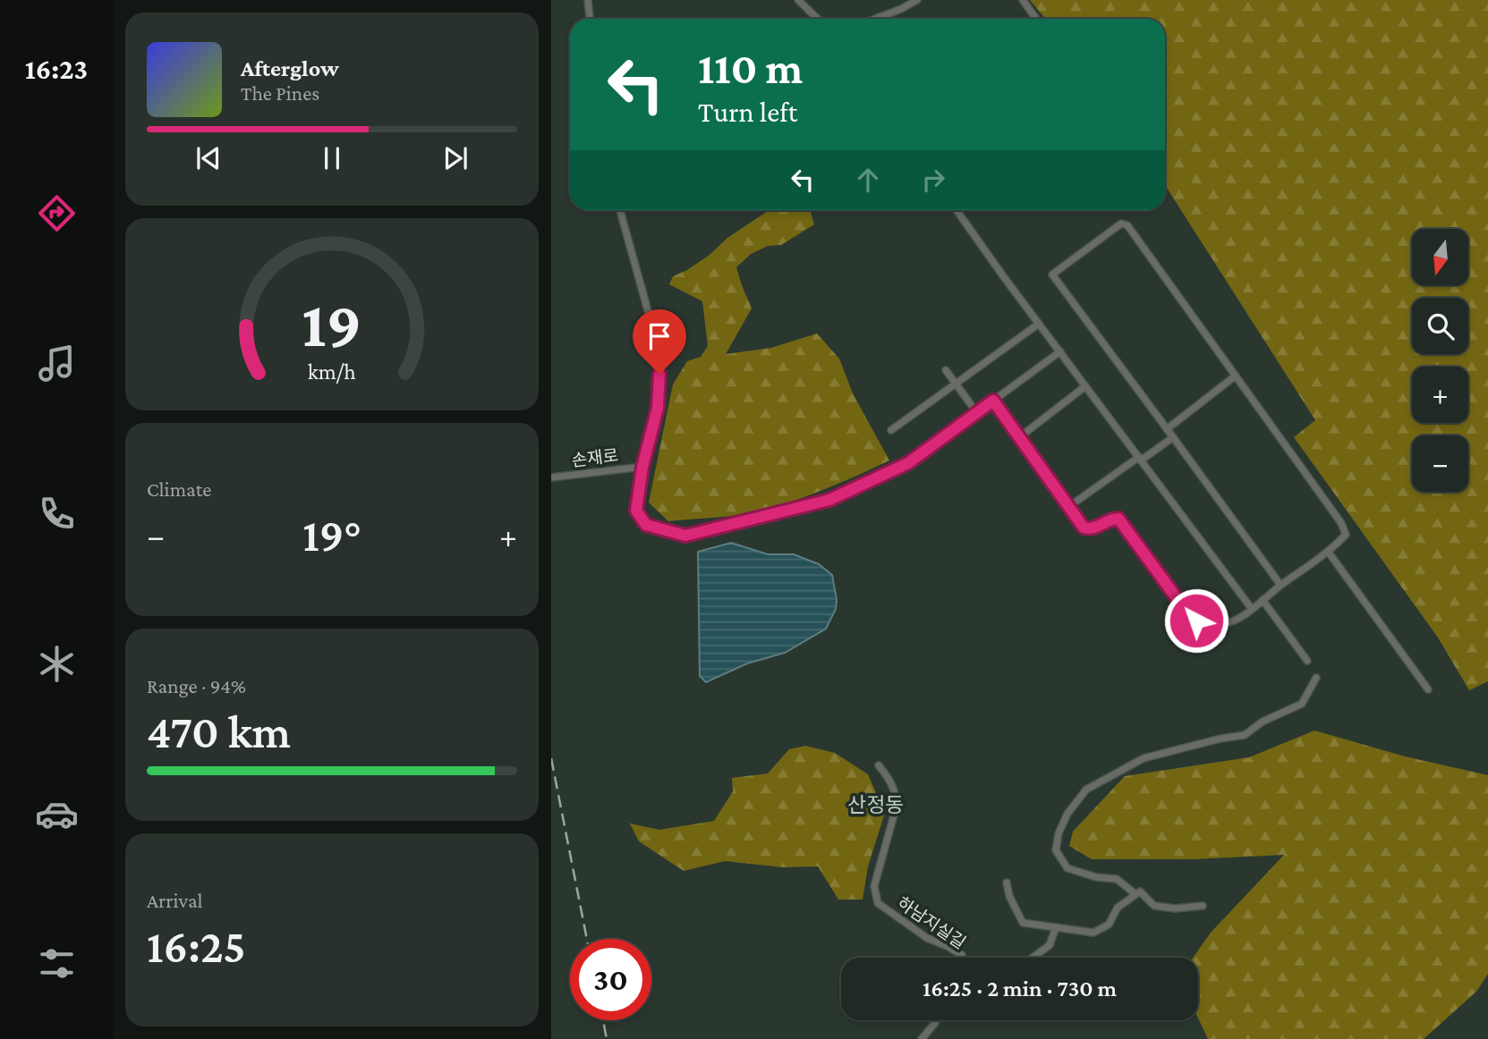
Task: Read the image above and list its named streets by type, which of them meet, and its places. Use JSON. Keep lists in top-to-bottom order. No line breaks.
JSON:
{"streets":{"street":["손재로","하남지실길"]},"districts":["산정동"],"north":"bottom","page":{"tabs":"16:23","turn":["110 m","Turn left"],"song":["Afterglow","The Pines"],"map_buttons":["+","−"],"tile":["Climate",["Range · 94%","470 km"],["Arrival","16:25"]],"heat":["−","19°","+"],"limit":"30","trip":"16:25 · 2 min · 730 m","gauge":["19","km/h"]}}
